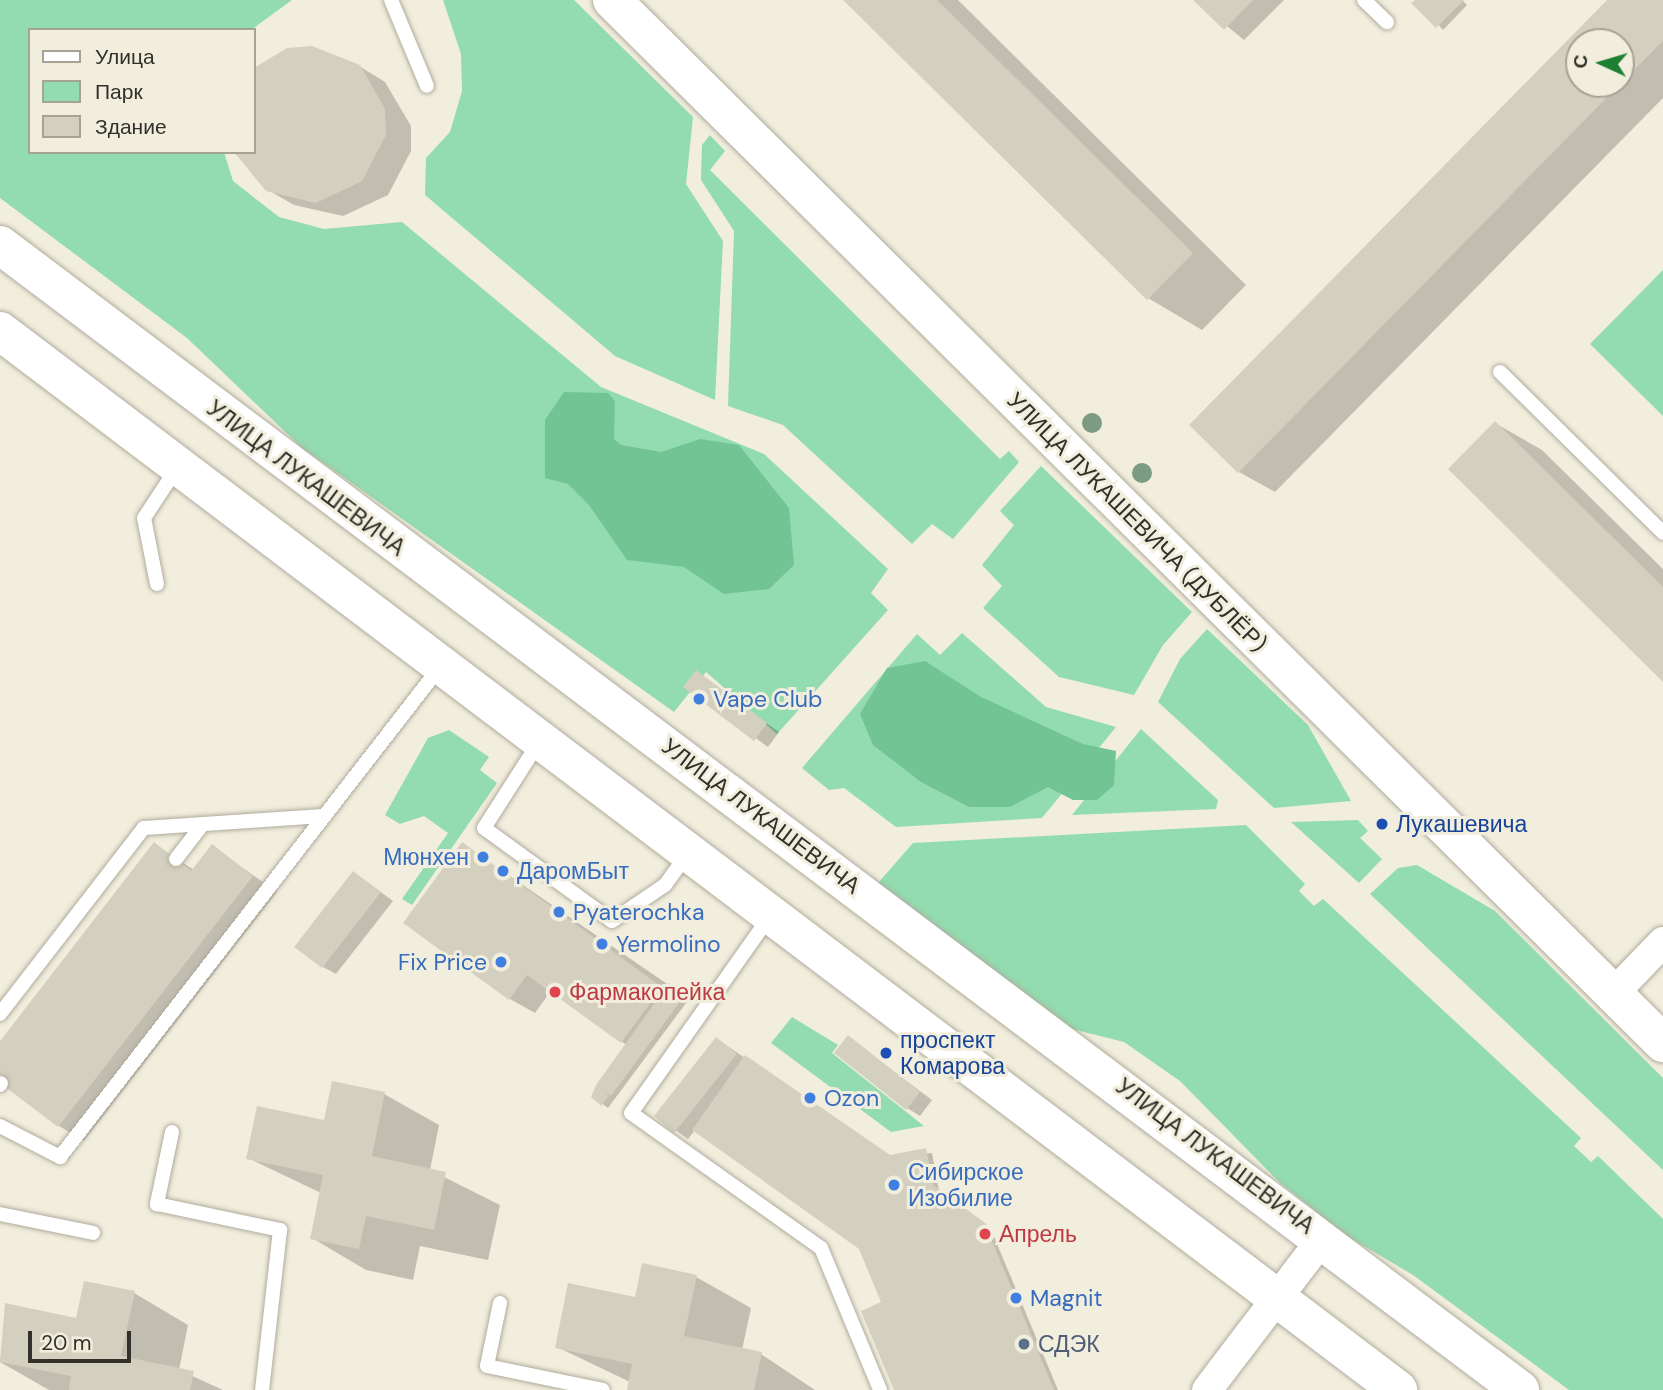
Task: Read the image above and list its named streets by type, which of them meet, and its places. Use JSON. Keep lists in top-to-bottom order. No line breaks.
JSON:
{"streets":{"main road":["УЛИЦА ЛУКАШЕВИЧА","УЛИЦА ЛУКАШЕВИЧА (ДУБЛЁР)"]},"places":["Vape Club","Лукашевича","Мюнхен","ДаромБыт","Pyaterochka","Yermolino","Fix Price","Фармакопейка","проспект Комарова","Ozon","Сибирское Изобилие","Апрель","Magnit","СДЭК"],"legend":["Улица","Парк","Здание"],"scale_bar":"20 m","north":"left"}
